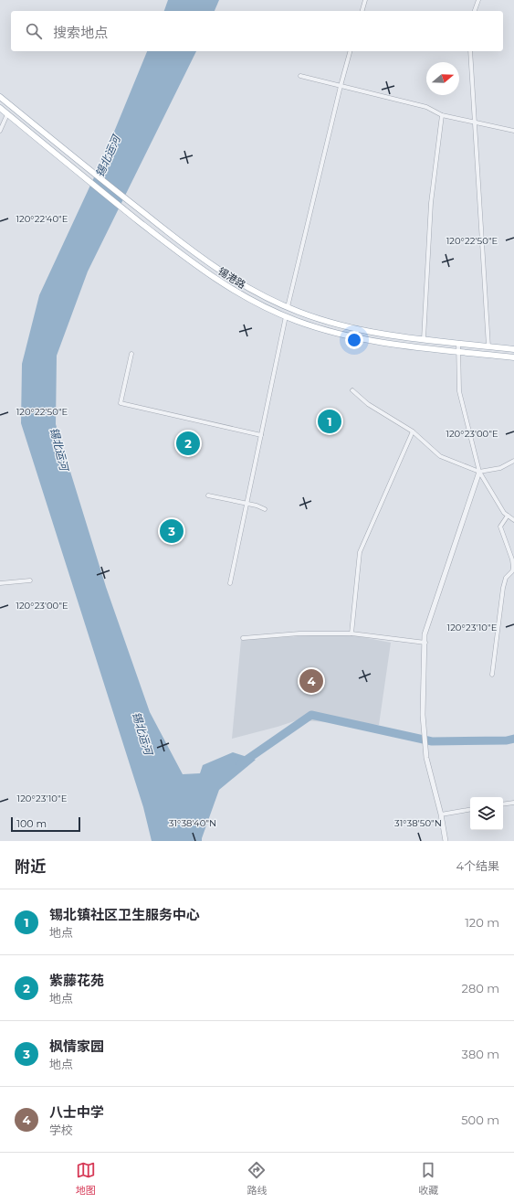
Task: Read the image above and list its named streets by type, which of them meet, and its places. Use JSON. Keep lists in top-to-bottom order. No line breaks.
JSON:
{"streets":{"main road":["锡港路"]},"water":["锡北运河"],"scale_bar":"100 m","north":"right","page":{"search":"搜索地点","pins":["1","2","3","4"],"scale":"100 m","heading":["附近","4个结果"],"list":[{"mark":"1","name":"锡北镇社区卫生服务中心","note":"地点","value":"120 m"},{"mark":"2","name":"紫藤花苑","note":"地点","value":"280 m"},{"mark":"3","name":"枫情家园","note":"地点","value":"380 m"},{"mark":"4","name":"八士中学","note":"学校","value":"500 m"}],"nav":["地图","路线","收藏"]},"coordinates":["120°22'40\"E","120°22'50\"E","120°23'00\"E","120°23'10\"E","31°38'40\"N","31°38'50\"N"]}
